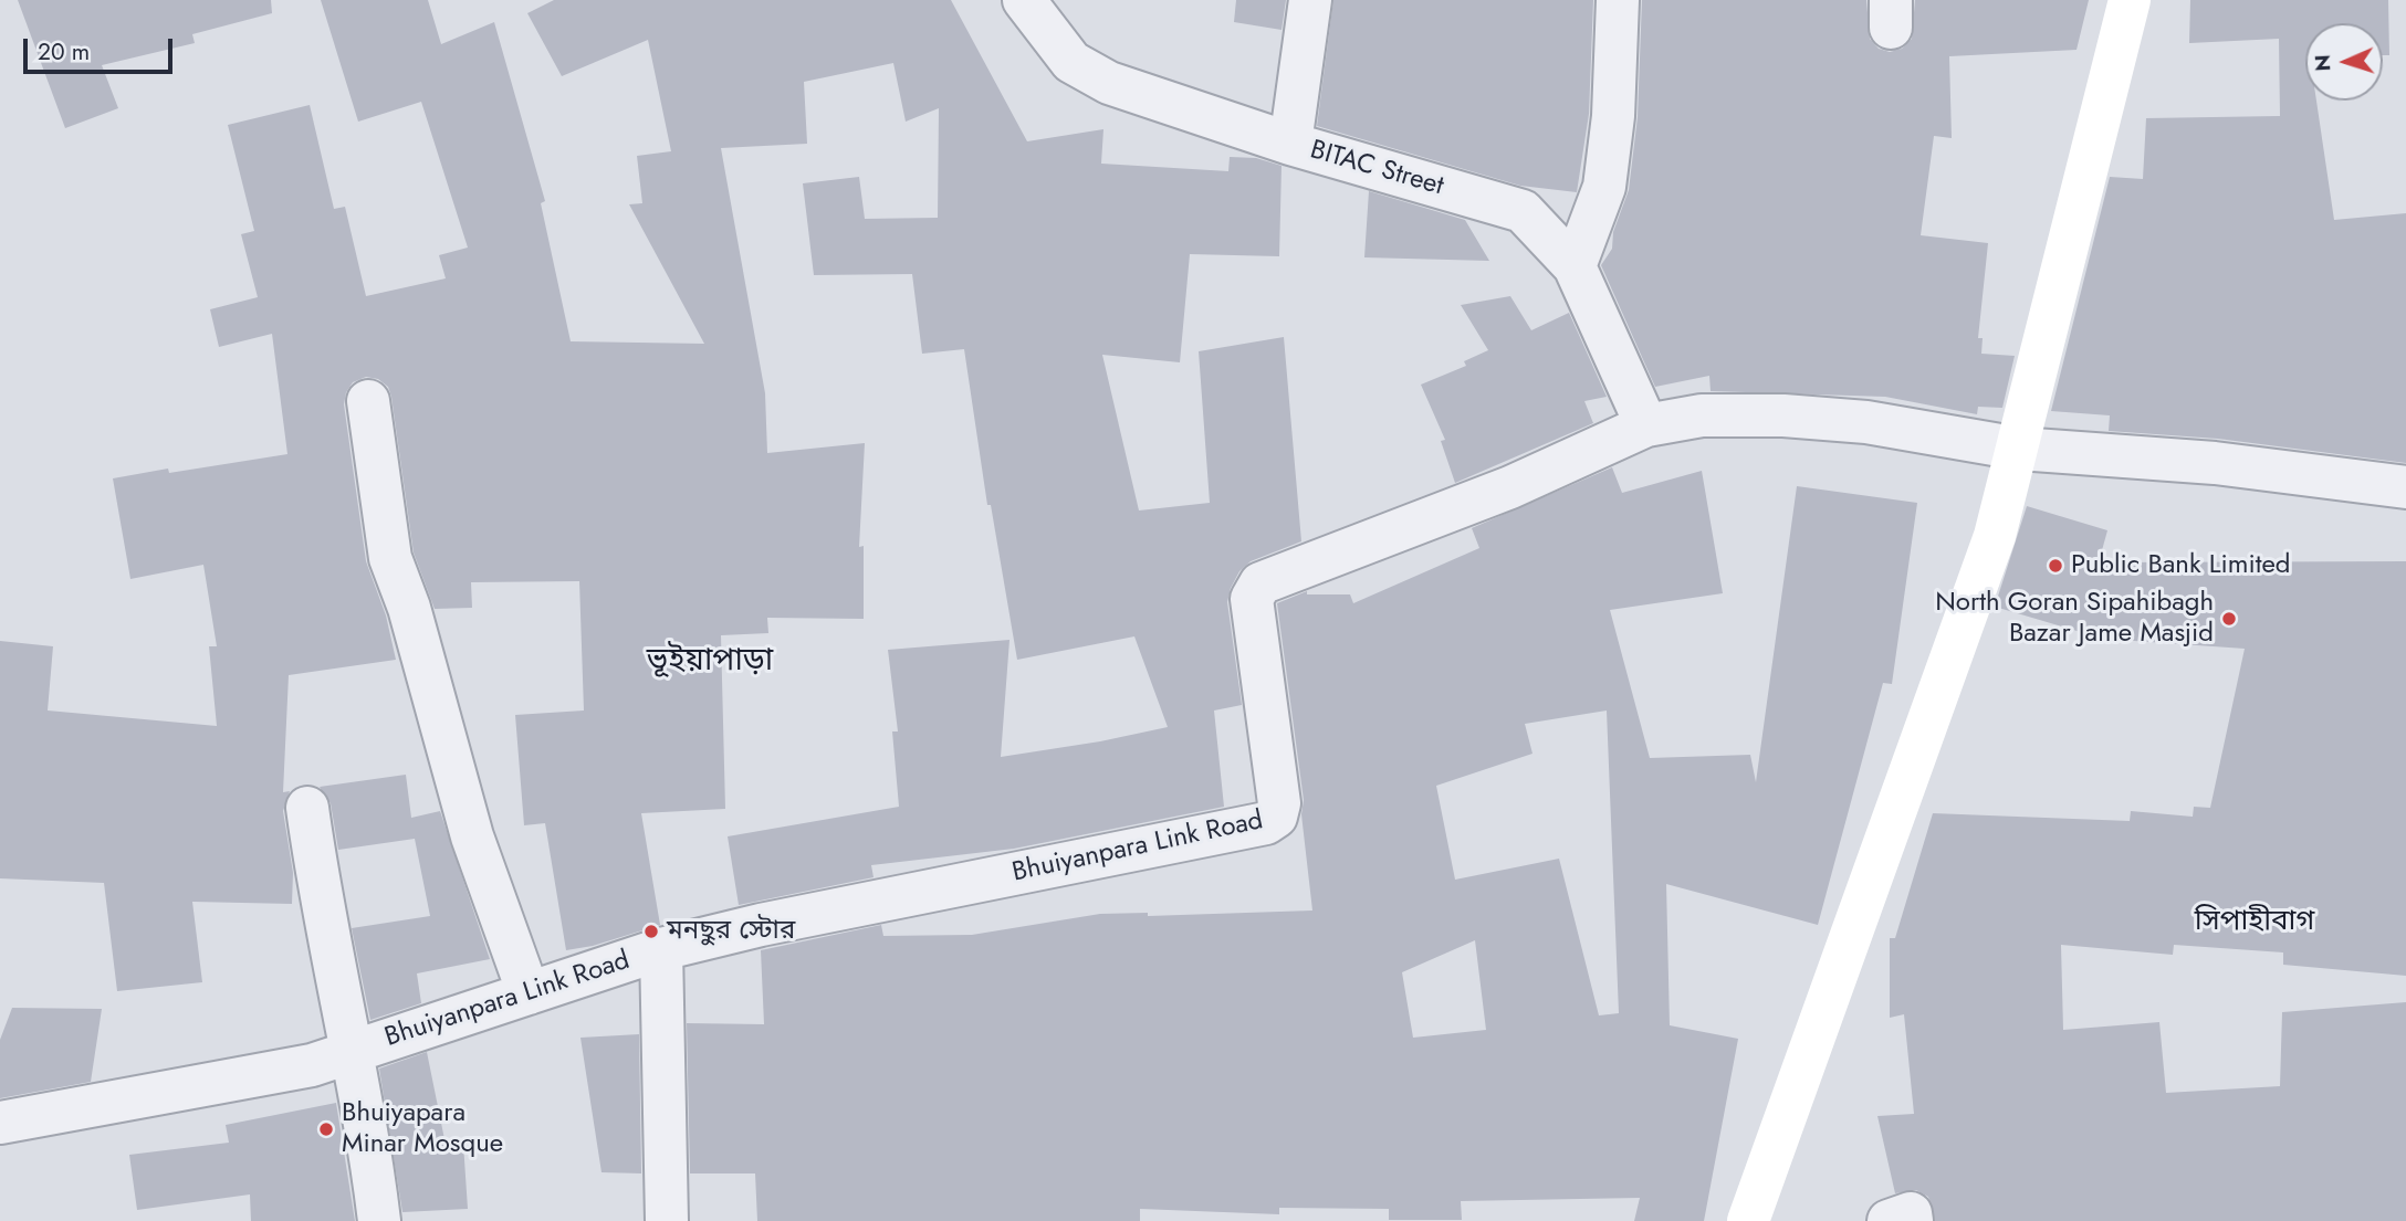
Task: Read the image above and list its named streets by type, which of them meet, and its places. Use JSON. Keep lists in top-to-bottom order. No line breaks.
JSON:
{"streets":{"street":["BITAC Street","Bhuiyanpara Link Road"]},"crossings":[["BITAC Street","Bhuiyanpara Link Road"]],"districts":["ভূইয়াপাড়া","সিপাহীবাগ"],"places":["Public Bank Limited","North Goran Sipahibagh Bazar Jame Masjid","মনছুর স্টোর","Bhuiyapara Minar Mosque"],"scale_bar":"20 m","north":"left"}
